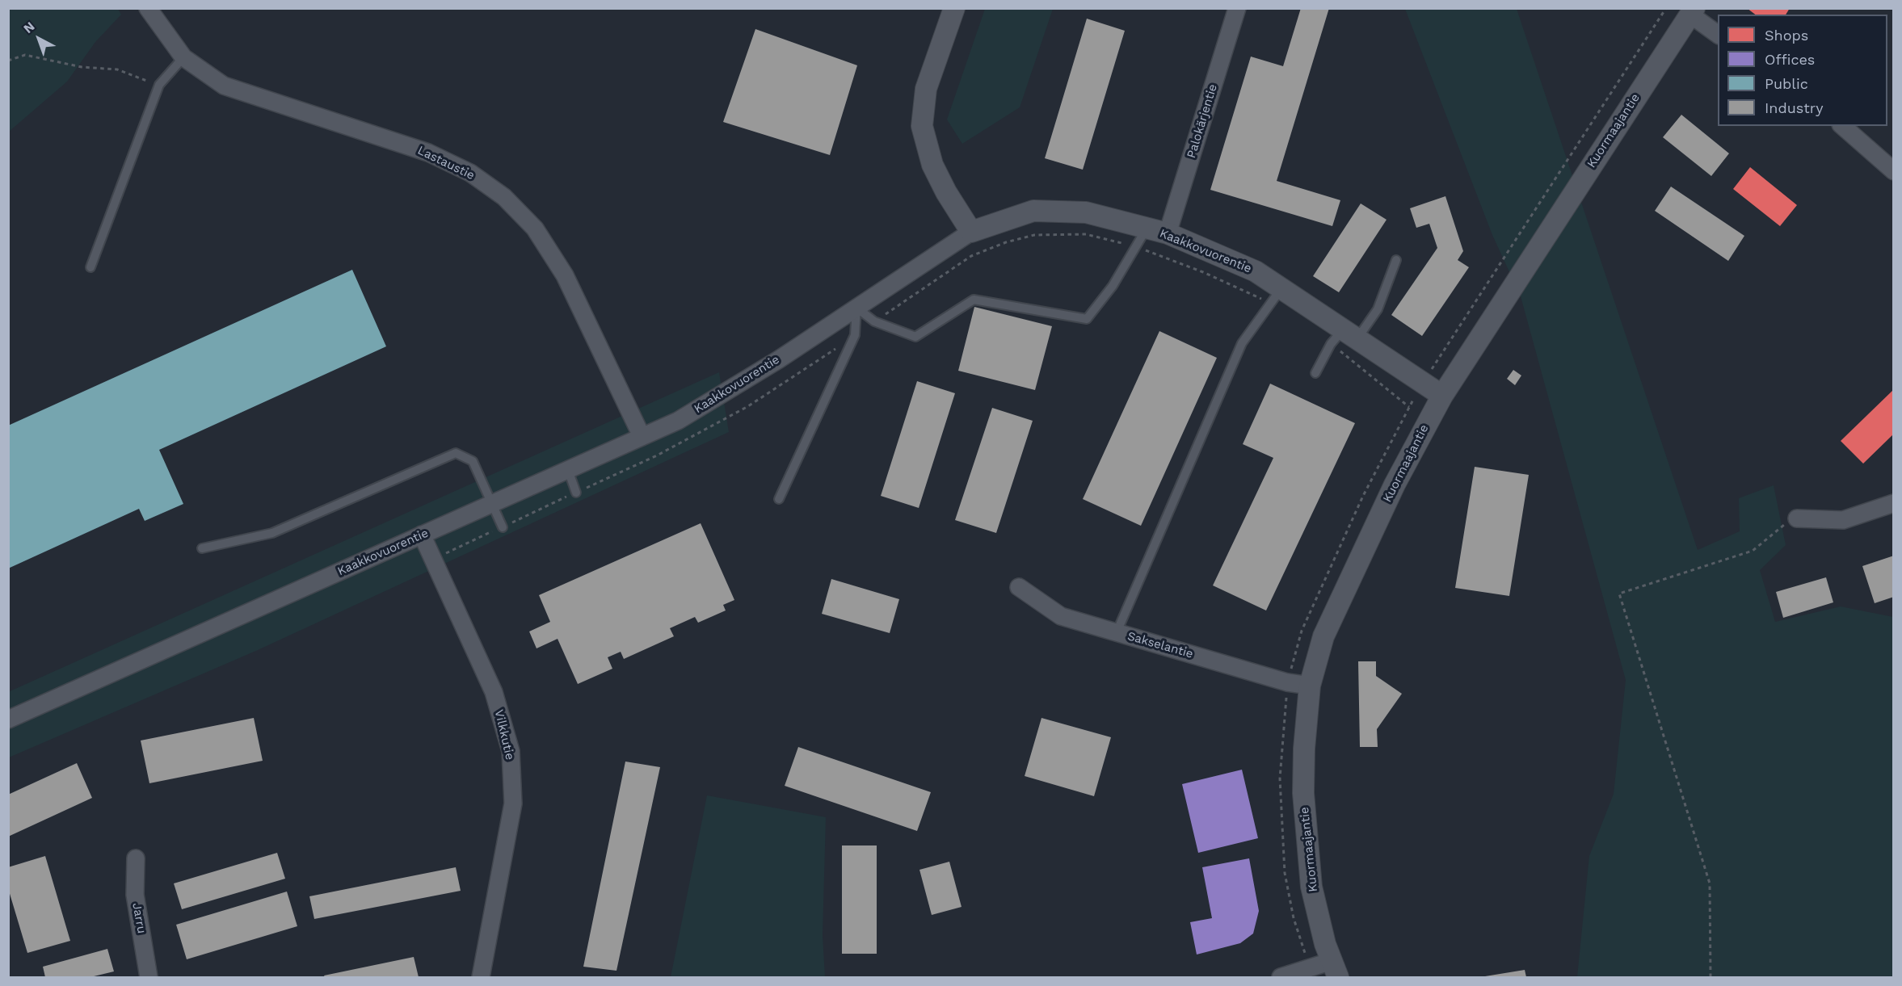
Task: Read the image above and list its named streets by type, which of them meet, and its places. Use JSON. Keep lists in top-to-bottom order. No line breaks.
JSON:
{"streets":{"street":["Palokärjentie","Kuormaajantie","Lastaustie","Kaakkovuorentie","Sakselantie","Vilkkutie","Jarru"]},"crossings":[["Palokärjentie","Kaakkovuorentie"],["Kuormaajantie","Kaakkovuorentie"],["Kuormaajantie","Sakselantie"],["Lastaustie","Kaakkovuorentie"],["Kaakkovuorentie","Vilkkutie"]],"legend":["Shops","Offices","Public","Industry"],"north":"top left"}
